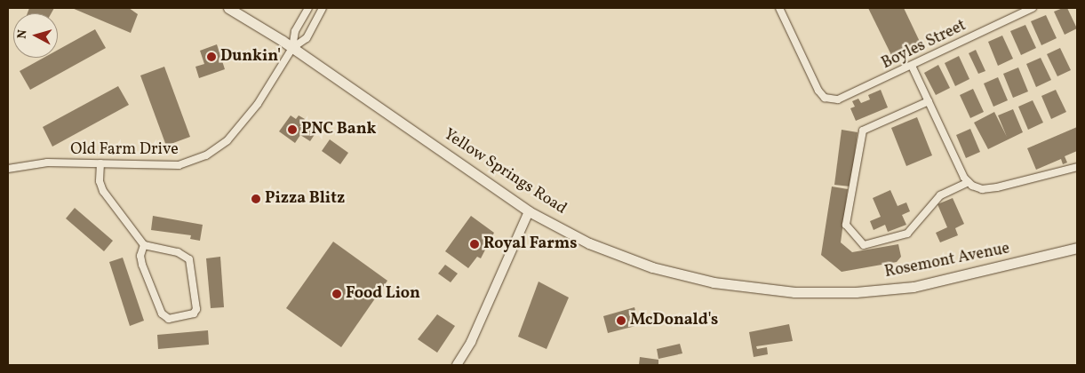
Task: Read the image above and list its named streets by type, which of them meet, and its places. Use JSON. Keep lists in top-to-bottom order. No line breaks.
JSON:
{"streets":{"main road":["Yellow Springs Road","Rosemont Avenue"],"street":["Boyles Street","Old Farm Drive"]},"crossings":[["Old Farm Drive","Yellow Springs Road"],["Yellow Springs Road","Rosemont Avenue"]],"places":["Dunkin'","PNC Bank","Pizza Blitz","Royal Farms","Food Lion","McDonald's"],"north":"left"}
